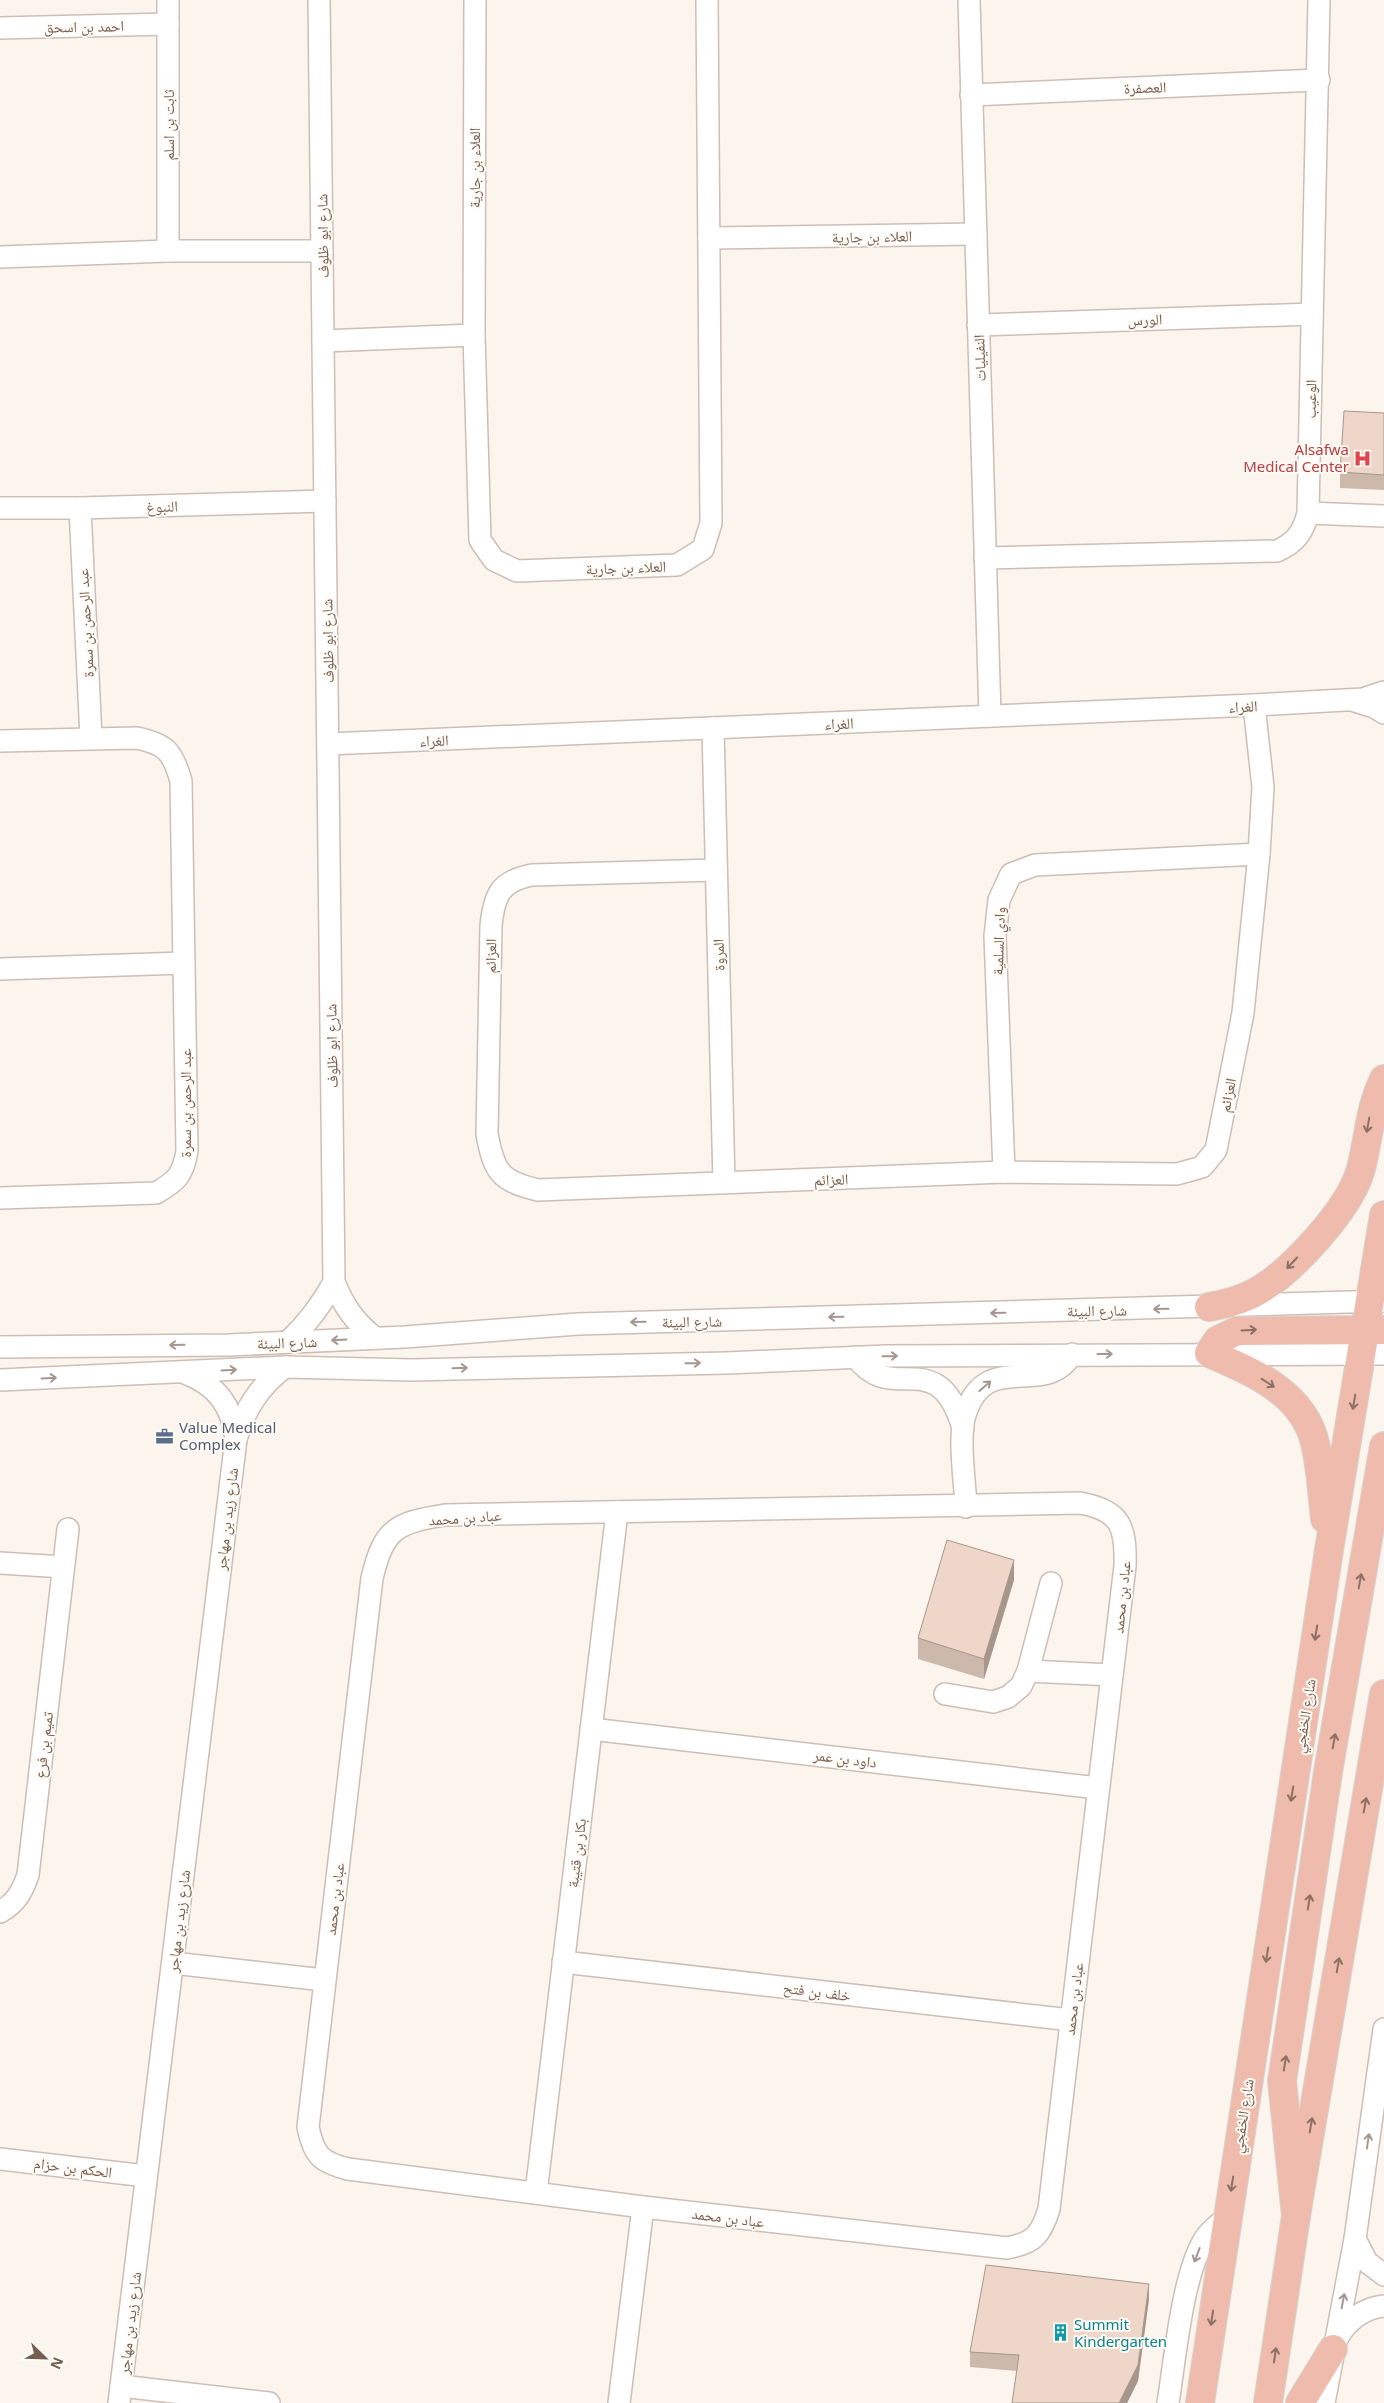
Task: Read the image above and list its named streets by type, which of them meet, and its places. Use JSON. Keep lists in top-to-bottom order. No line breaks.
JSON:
{"streets":{"highway":["شارع الخفجي"],"street":["احمد بن اسحق","العصفرة","ثابت بن اسلم","العلاء بن جارية","شارع ابو ظلوف","الورس","النفيليات","الوعيب","النبوغ","عبد الرحمن بن سمرة","الغراء","وادي السلمية","المروة","العزائم","شارع البيئة","عباد بن محمد","شارع زيد بن مهاجر","تميم بن فرع","داود بن عمر","بكار بن قتيبة","خلف بن فتح","الحكم بن حزام"]},"crossings":[["احمد بن اسحق","ثابت بن اسلم"],["العصفرة","النفيليات"],["العصفرة","الوعيب"],["العلاء بن جارية","النفيليات"],["شارع ابو ظلوف","النبوغ"],["شارع ابو ظلوف","الغراء"],["شارع ابو ظلوف","شارع البيئة"],["الورس","النفيليات"],["الورس","الوعيب"],["النفيليات","الوعيب"],["النفيليات","الغراء"],["النبوغ","عبد الرحمن بن سمرة"],["الغراء","المروة"],["الغراء","العزائم"],["وادي السلمية","العزائم"],["المروة","العزائم"],["شارع البيئة","شارع زيد بن مهاجر"],["شارع البيئة","شارع الخفجي"],["عباد بن محمد","داود بن عمر"],["عباد بن محمد","بكار بن قتيبة"],["عباد بن محمد","خلف بن فتح"],["شارع زيد بن مهاجر","الحكم بن حزام"],["داود بن عمر","بكار بن قتيبة"],["بكار بن قتيبة","خلف بن فتح"]],"places":{"hospital":["Alsafwa Medical Center"],"office":["Value Medical Complex"],"building":["Summit Kindergarten"]},"north":"bottom right"}
